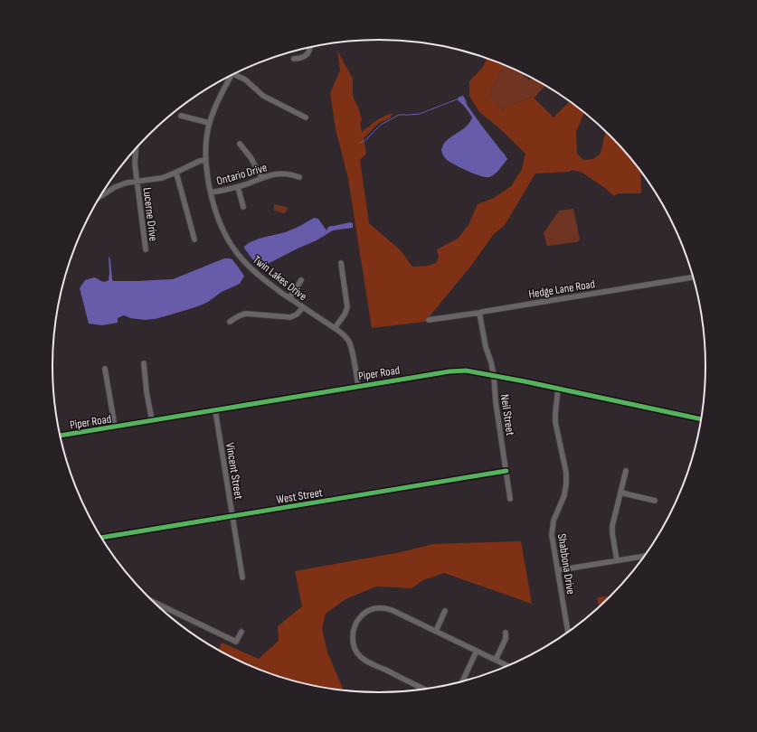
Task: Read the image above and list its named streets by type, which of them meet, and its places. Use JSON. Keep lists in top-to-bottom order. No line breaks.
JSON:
{"streets":{"street":["Ontario Drive","Lucerne Drive","Twin Lakes Drive","Hedge Lane Road","Piper Road","Neil Street","Vincent Street","West Street","Shabbona Drive"]},"crossings":[["Ontario Drive","Twin Lakes Drive"],["Twin Lakes Drive","Piper Road"],["Hedge Lane Road","Neil Street"],["Piper Road","Neil Street"],["Piper Road","Vincent Street"],["Piper Road","Shabbona Drive"],["Neil Street","West Street"],["Vincent Street","West Street"]]}
